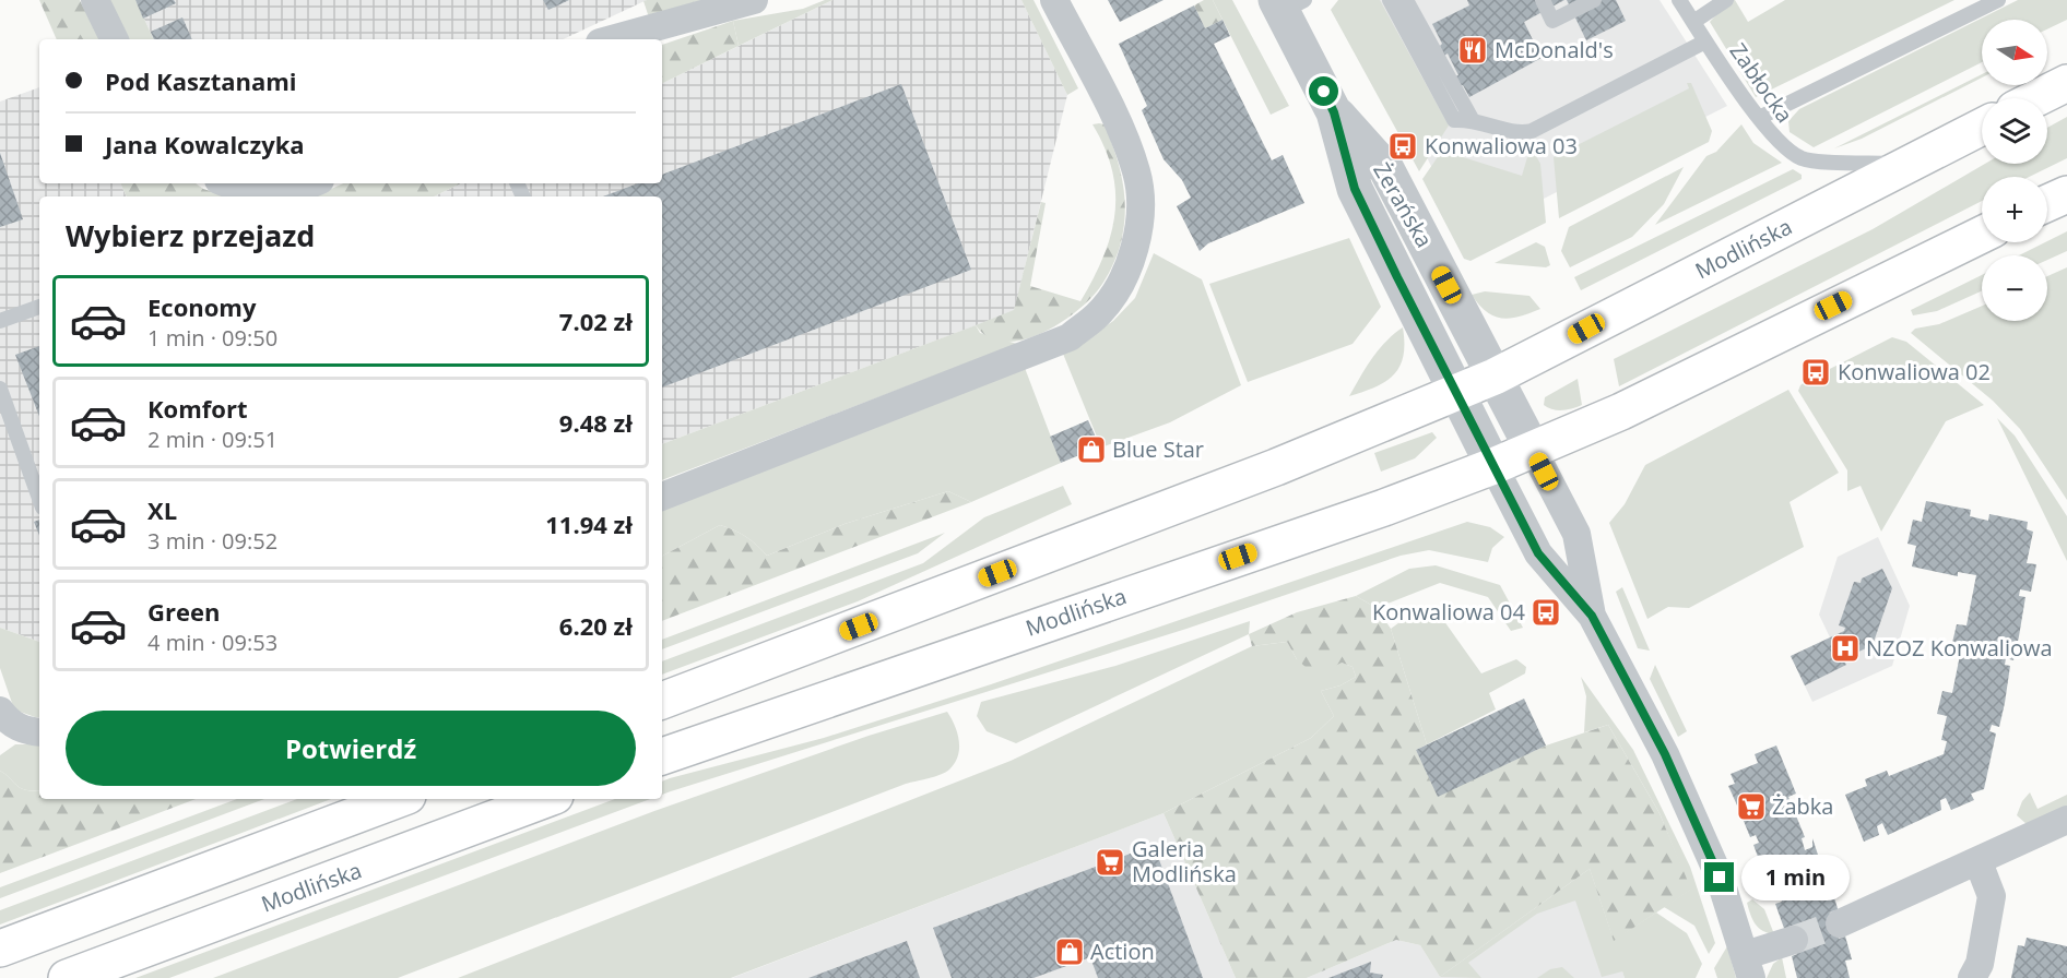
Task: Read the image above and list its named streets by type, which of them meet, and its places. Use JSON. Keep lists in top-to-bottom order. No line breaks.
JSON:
{"streets":{"main road":["Modlińska"],"street":["Żerańska"],"lane":["Zabłocka"]},"crossings":[["Zabłocka","Modlińska"],["Żerańska","Modlińska"]],"places":{"restaurant":["McDonald's"],"bus stop":["Konwaliowa 03","Konwaliowa 02","Konwaliowa 04"],"shop":["Blue Star","Action"],"hospital":["NZOZ Konwaliowa"],"supermarket":["Żabka","Galeria Modlińska"]},"north":"right","page":{"map_buttons":["+","−"],"banner":["Pod Kasztanami","Jana Kowalczyka"],"heading":"Wybierz przejazd","list":[{"name":"Economy","note":"1 min · 09:50","value":"7.02 zł"},{"name":"Komfort","note":"2 min · 09:51","value":"9.48 zł"},{"name":"XL","note":"3 min · 09:52","value":"11.94 zł"},{"name":"Green","note":"4 min · 09:53","value":"6.20 zł"}],"buttons":"Potwierdź","bubble":"1 min"}}
